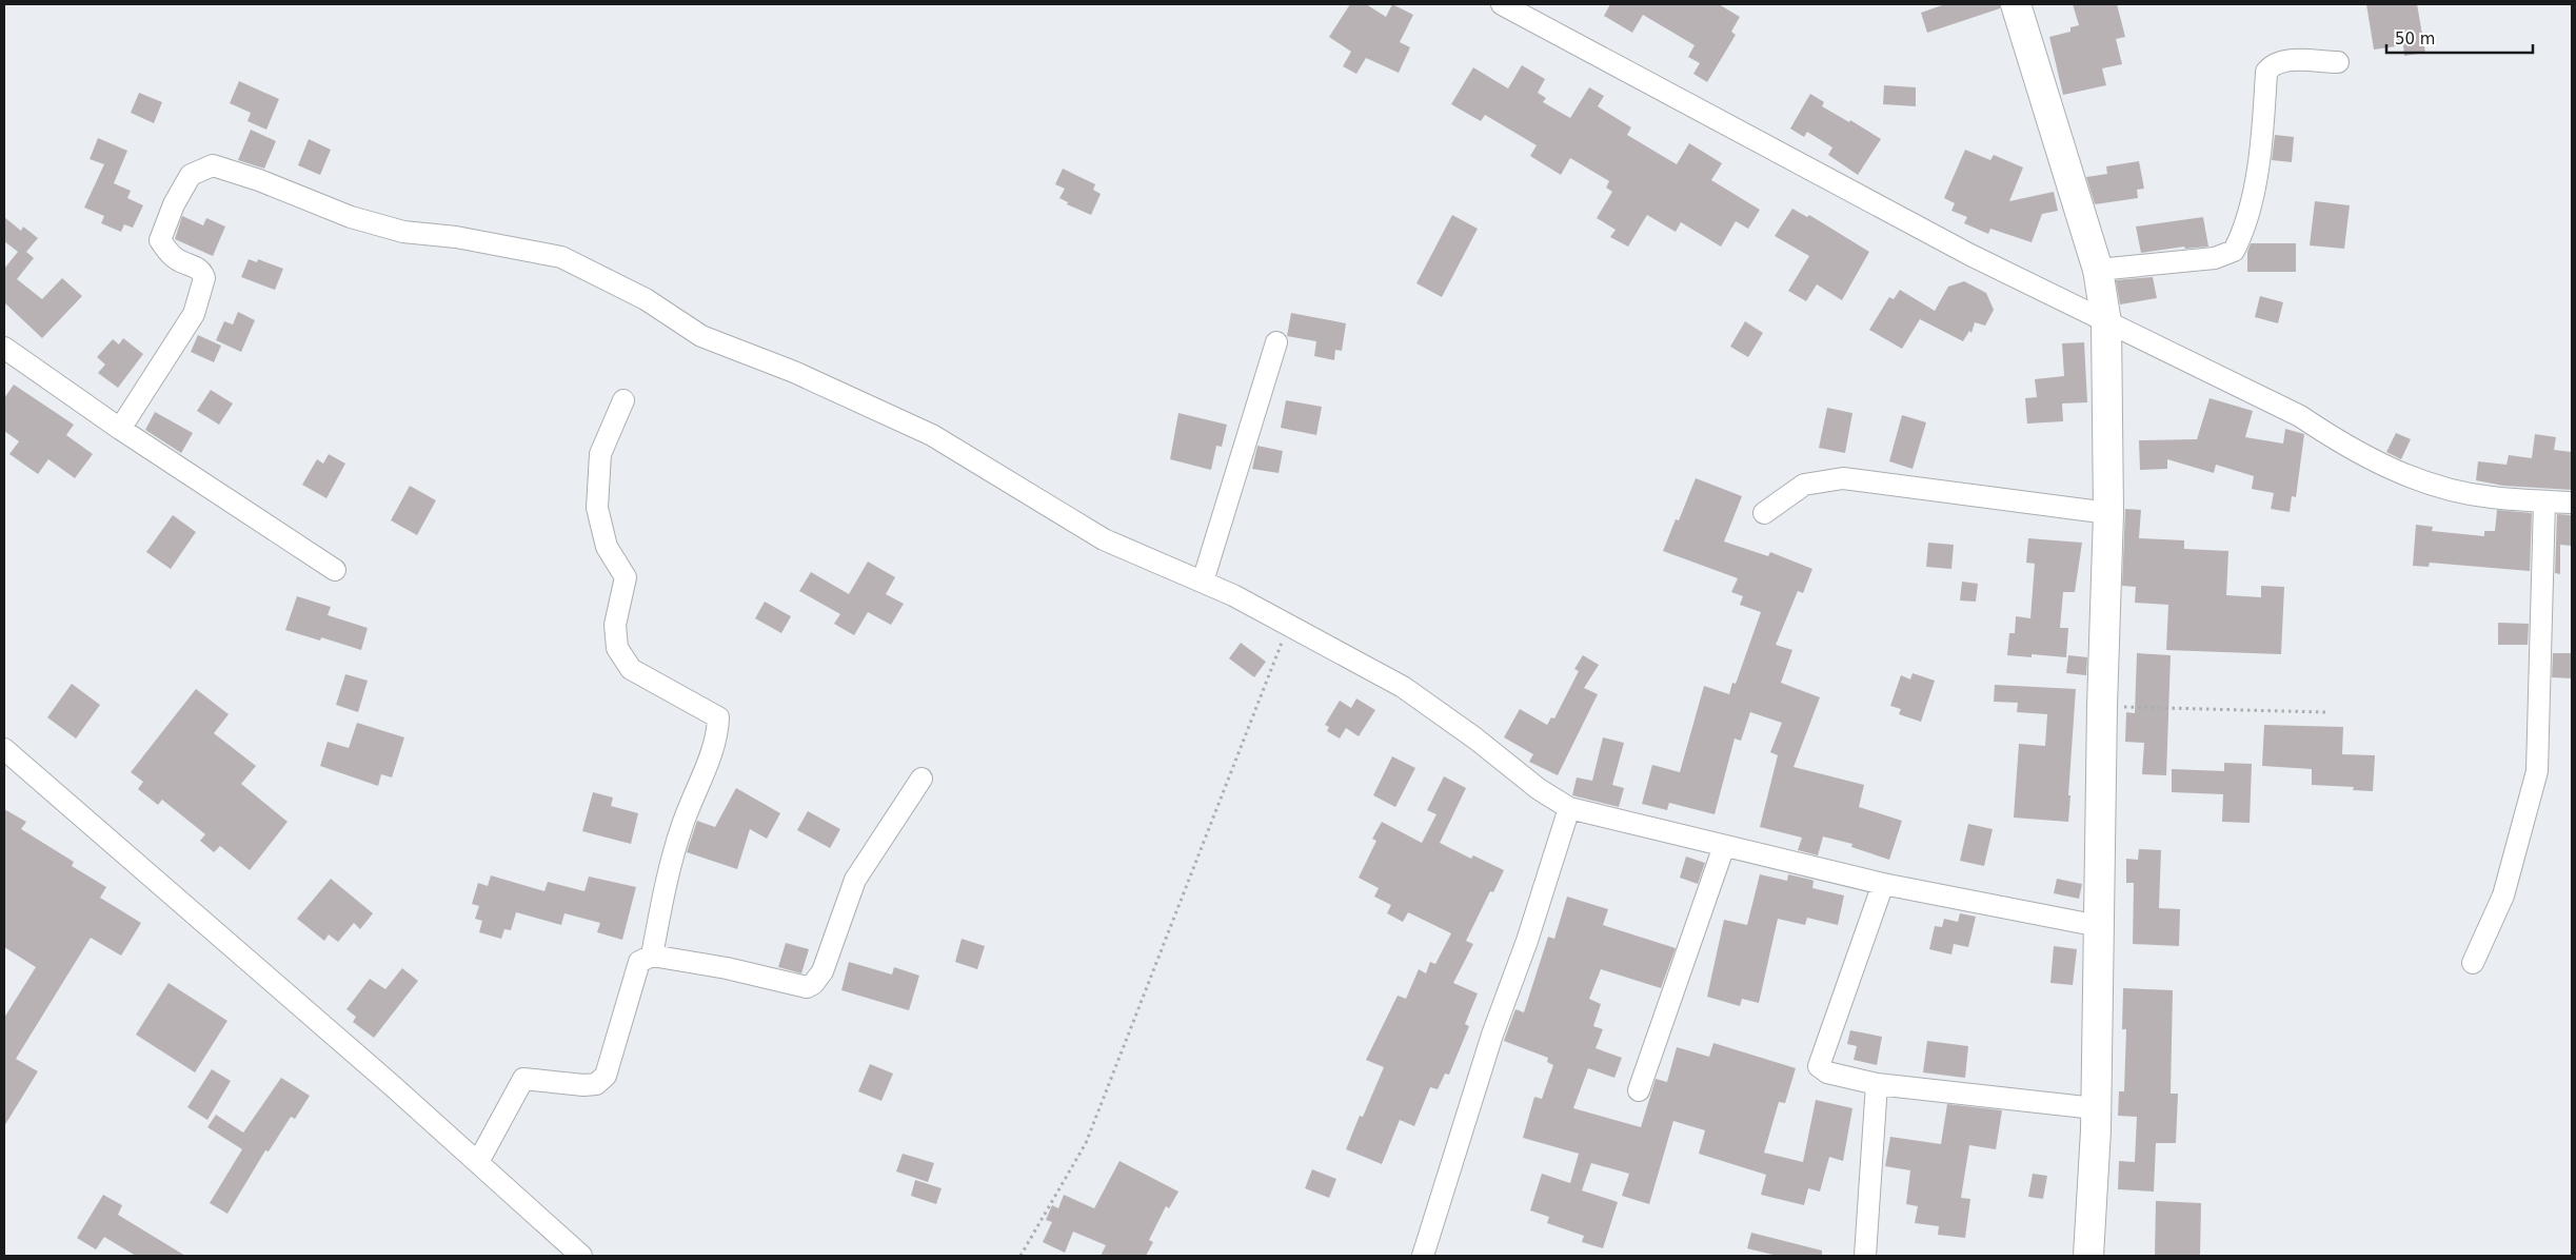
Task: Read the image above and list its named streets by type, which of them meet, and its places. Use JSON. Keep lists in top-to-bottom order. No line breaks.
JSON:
{"scale_bar":"50 m"}
